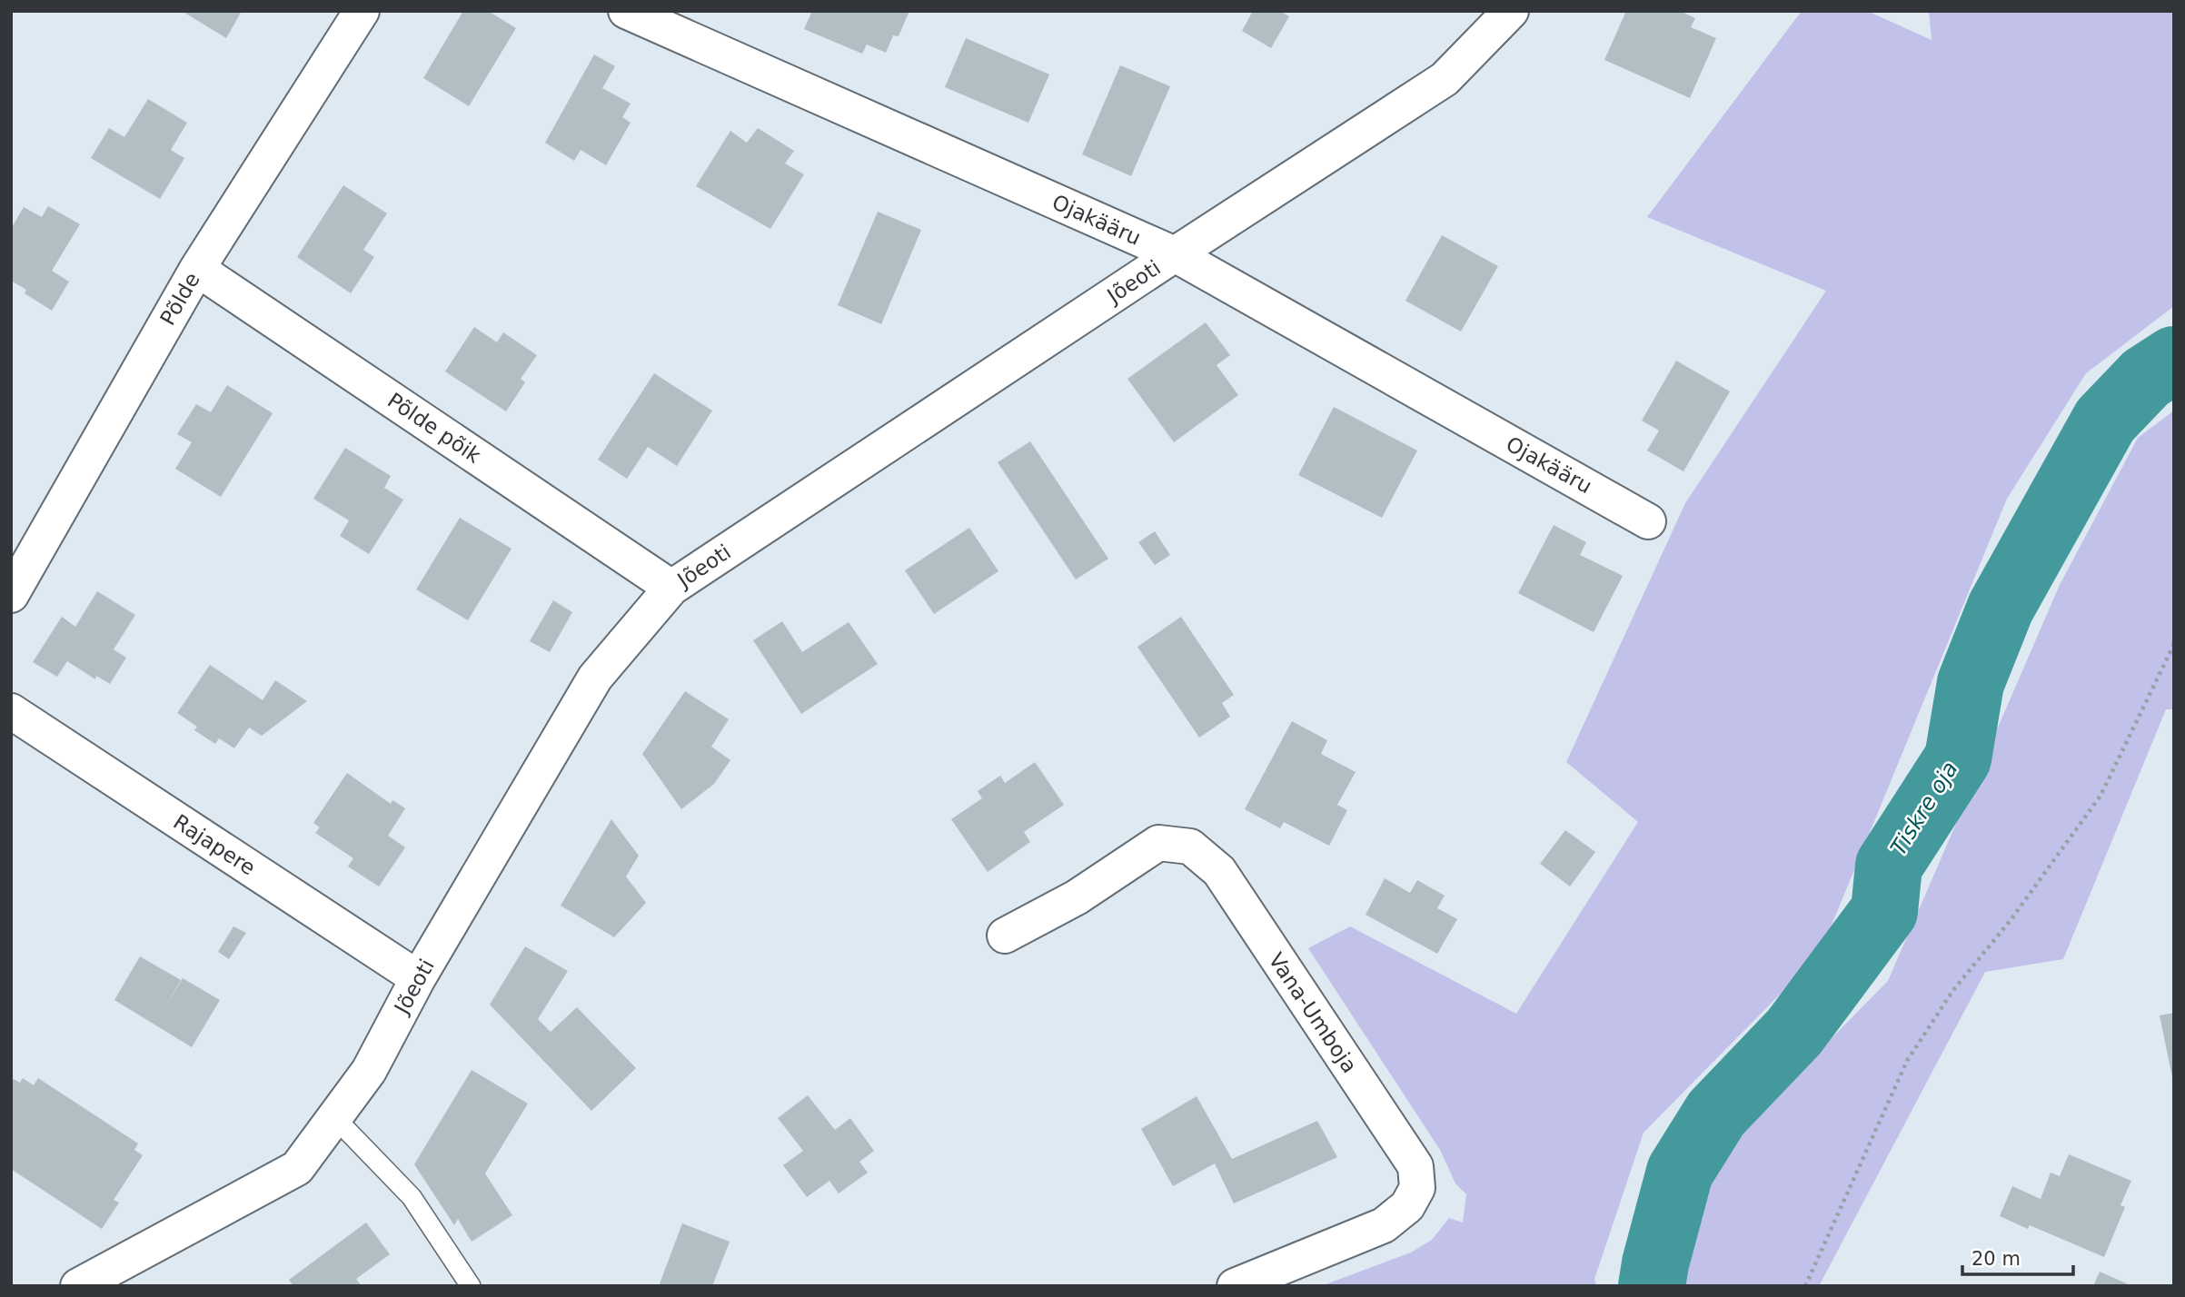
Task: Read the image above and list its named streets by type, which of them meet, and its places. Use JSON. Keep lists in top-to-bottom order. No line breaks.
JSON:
{"streets":{"street":["Ojakääru","Jõeoti","Põlde","Põlde põik","Rajapere","Vana-Umboja"]},"crossings":[["Ojakääru","Jõeoti"],["Jõeoti","Põlde põik"],["Jõeoti","Rajapere"],["Põlde","Põlde põik"]],"water":["Tiskre oja"],"scale_bar":"20 m"}
